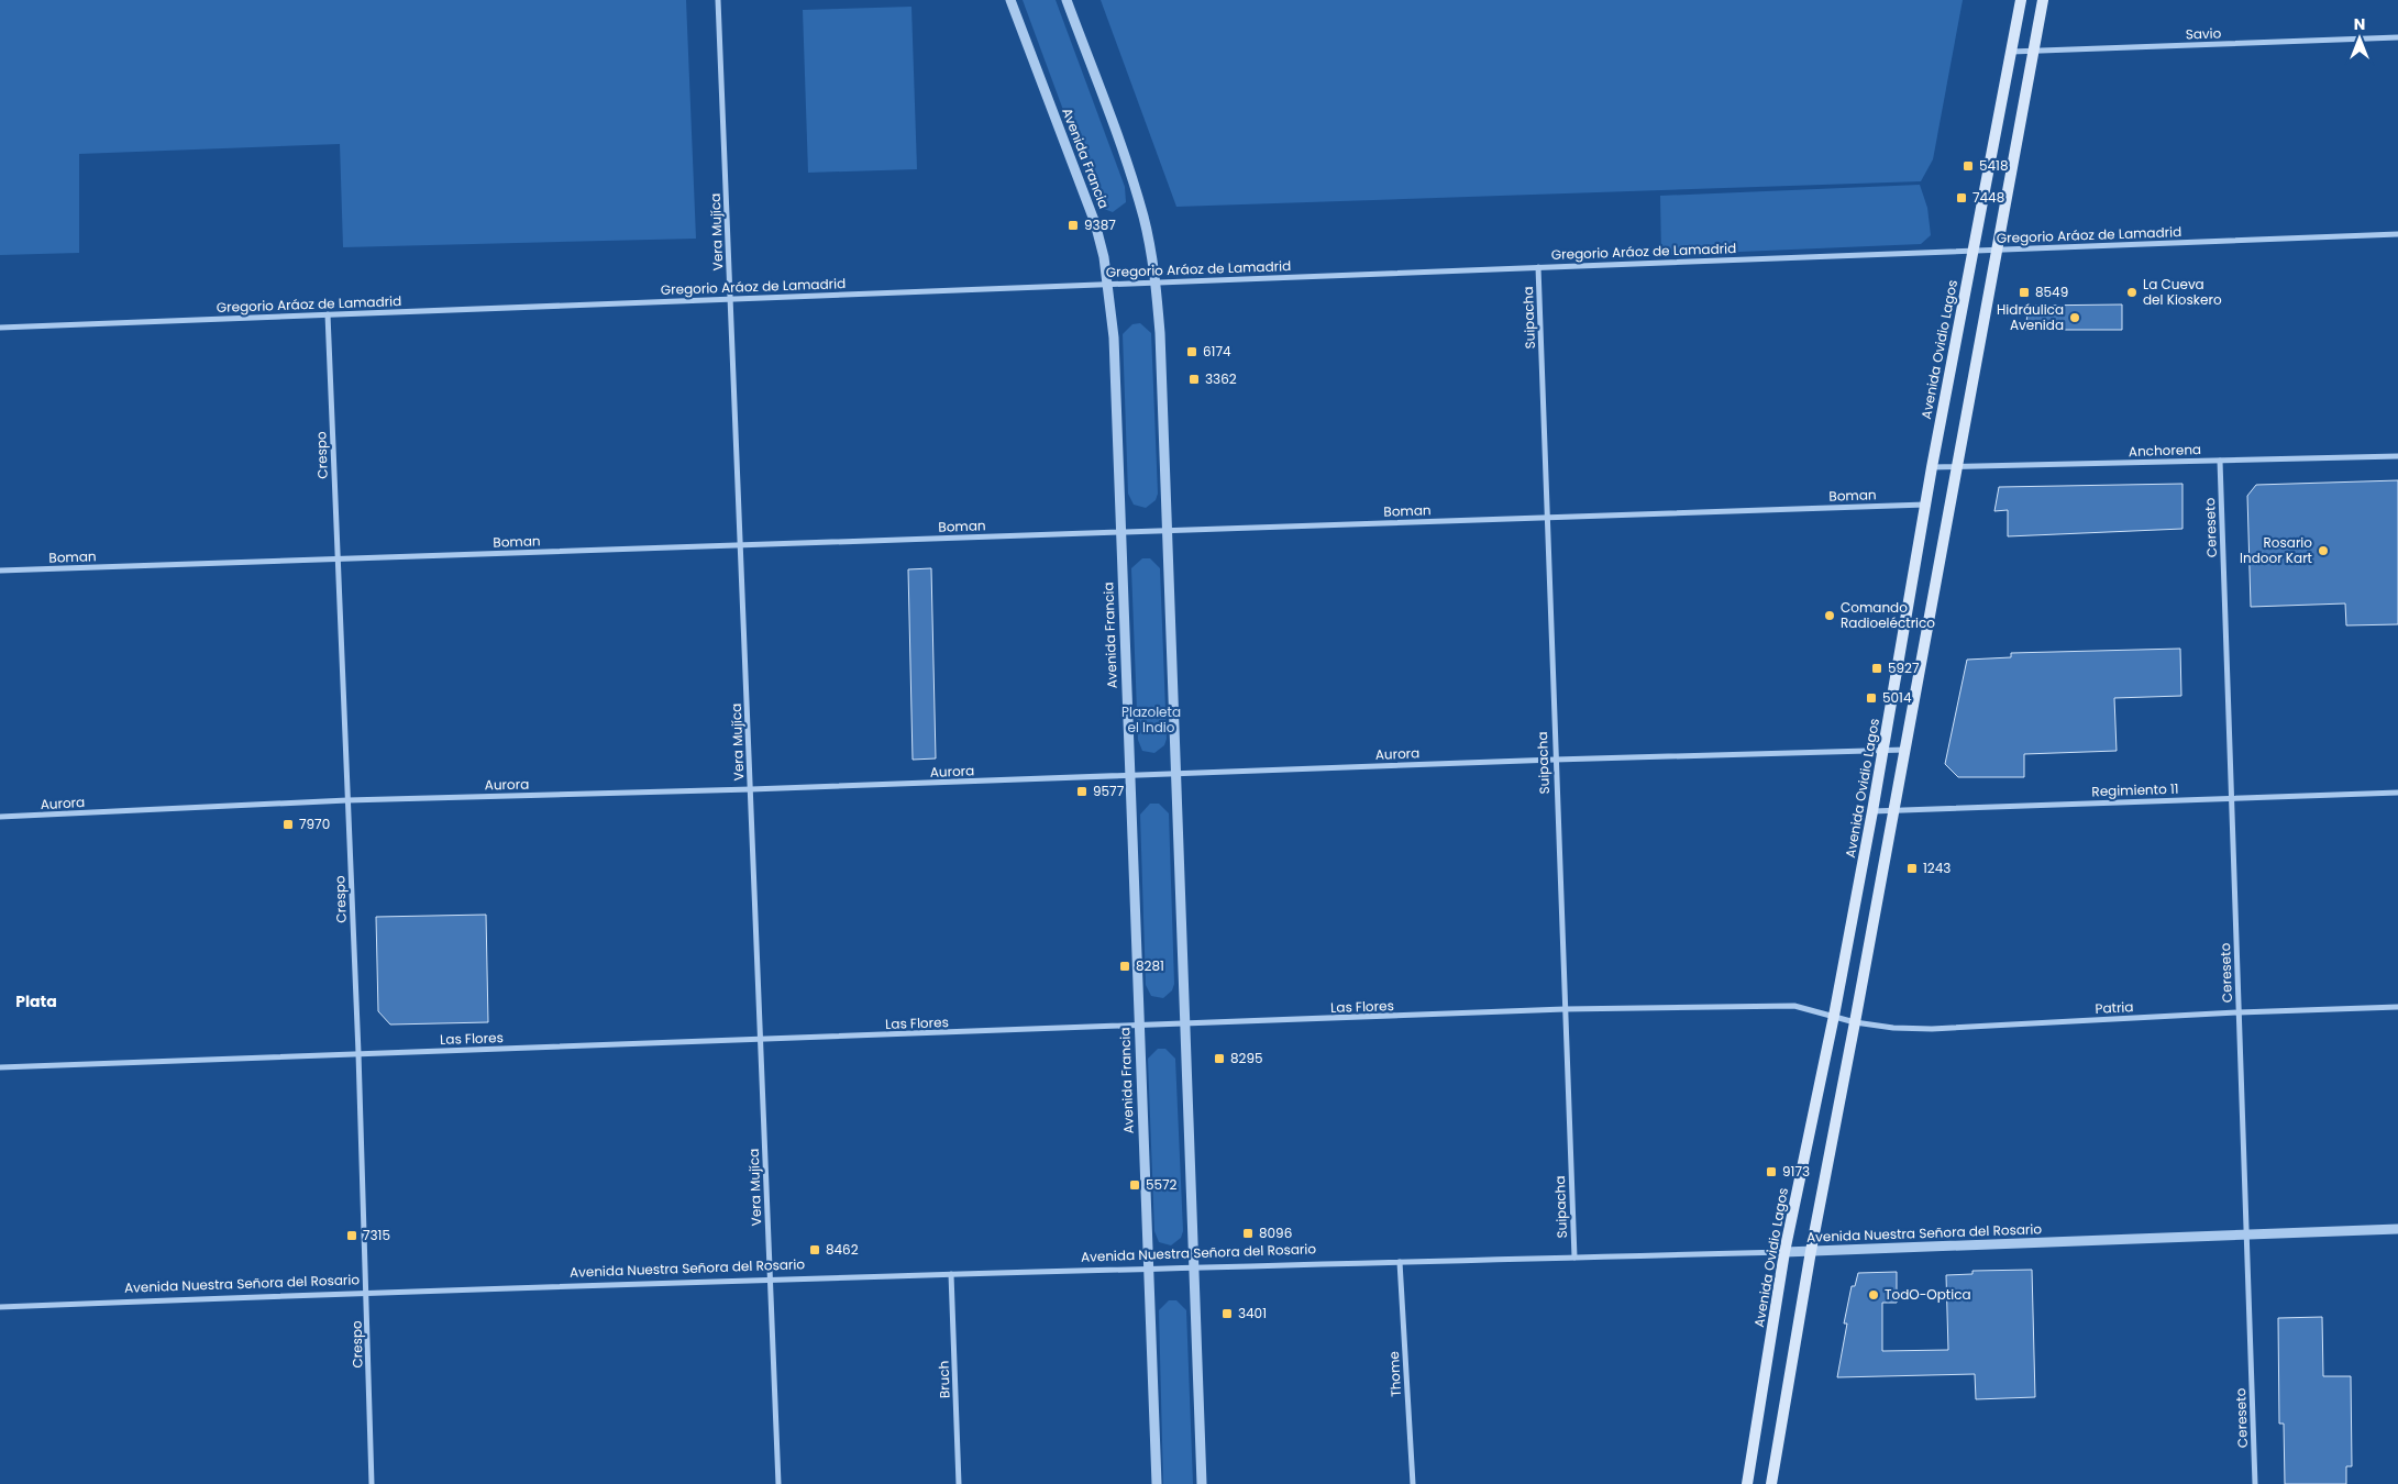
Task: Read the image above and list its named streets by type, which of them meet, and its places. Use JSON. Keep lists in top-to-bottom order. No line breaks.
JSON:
{"streets":{"main road":["Avenida Ovidio Lagos"],"street":["Savio","Avenida Francia","Vera Mujíca","Gregorio Aráoz de Lamadrid","Suipacha","Anchorena","Crespo","Boman","Cereseto","Aurora","Regimiento 11","Las Flores","Patria","Avenida Nuestra Señora del Rosario","Thome","Bruch"]},"crossings":[["Savio","Avenida Ovidio Lagos"],["Avenida Francia","Gregorio Aráoz de Lamadrid"],["Avenida Francia","Boman"],["Avenida Francia","Aurora"],["Avenida Francia","Las Flores"],["Avenida Francia","Avenida Nuestra Señora del Rosario"],["Vera Mujíca","Gregorio Aráoz de Lamadrid"],["Vera Mujíca","Boman"],["Vera Mujíca","Aurora"],["Vera Mujíca","Las Flores"],["Vera Mujíca","Avenida Nuestra Señora del Rosario"],["Gregorio Aráoz de Lamadrid","Suipacha"],["Gregorio Aráoz de Lamadrid","Avenida Ovidio Lagos"],["Gregorio Aráoz de Lamadrid","Crespo"],["Suipacha","Boman"],["Suipacha","Aurora"],["Suipacha","Las Flores"],["Suipacha","Avenida Nuestra Señora del Rosario"],["Avenida Ovidio Lagos","Anchorena"],["Avenida Ovidio Lagos","Boman"],["Avenida Ovidio Lagos","Aurora"],["Avenida Ovidio Lagos","Regimiento 11"],["Avenida Ovidio Lagos","Las Flores"],["Avenida Ovidio Lagos","Patria"],["Avenida Ovidio Lagos","Avenida Nuestra Señora del Rosario"],["Anchorena","Cereseto"],["Crespo","Boman"],["Crespo","Aurora"],["Crespo","Las Flores"],["Crespo","Avenida Nuestra Señora del Rosario"],["Cereseto","Regimiento 11"],["Cereseto","Patria"],["Cereseto","Avenida Nuestra Señora del Rosario"],["Las Flores","Patria"],["Avenida Nuestra Señora del Rosario","Thome"],["Avenida Nuestra Señora del Rosario","Bruch"]],"districts":["Plata"],"parks":["Plazoleta el Indio"],"places":{"transit":["5418","7448","9387","8549","6174","3362","5927","5014","9577","7970","1243","8281","8295","9173","5572","8096","7315","8462","3401"],"other":["La Cueva del Kioskero","Hidráulica Avenida","Rosario Indoor Kart","Comando Radioeléctrico","TodO-Optica"]},"north":"top"}
